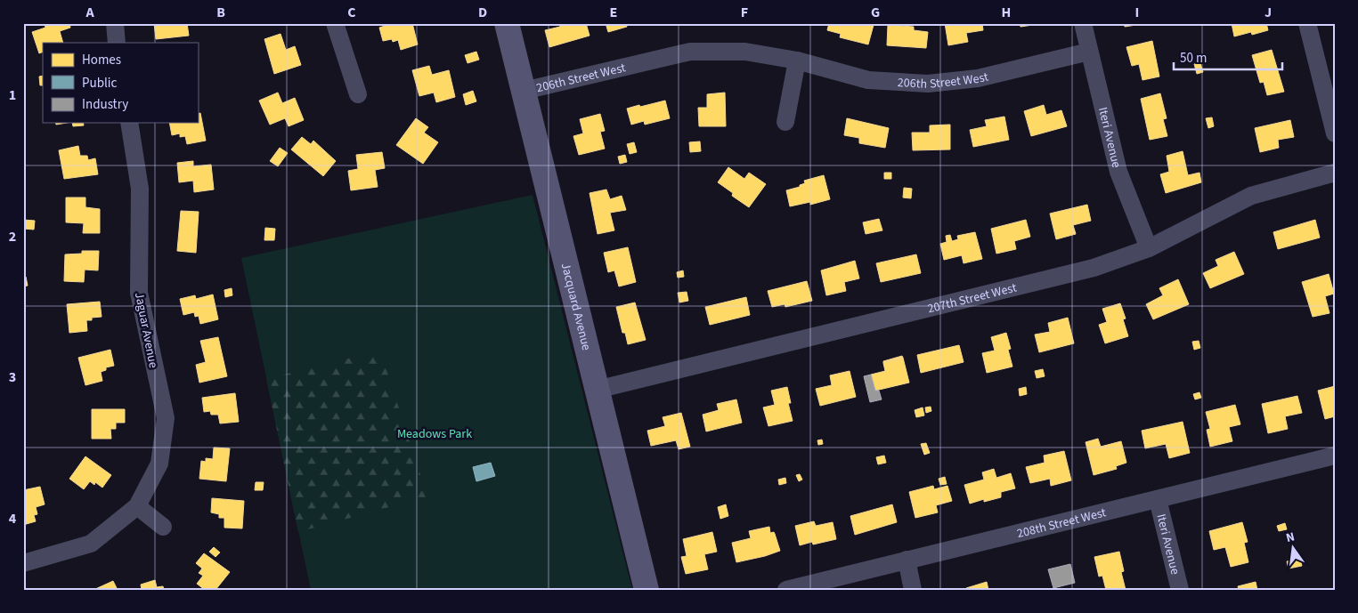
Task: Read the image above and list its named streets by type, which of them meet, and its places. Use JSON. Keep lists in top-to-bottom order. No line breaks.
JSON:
{"streets":{"street":["206th Street West","Iteri Avenue","207th Street West","Jacquard Avenue","Jaguar Avenue","208th Street West"]},"crossings":[["206th Street West","Iteri Avenue"],["206th Street West","Jacquard Avenue"],["Iteri Avenue","207th Street West"],["Iteri Avenue","208th Street West"],["207th Street West","Jacquard Avenue"]],"parks":["Meadows Park"],"legend":["Homes","Public","Industry"],"scale_bar":"50 m","north":"top","grid":{"columns":["A","B","C","D","E","F","G","H","I","J"],"rows":["1","2","3","4"]}}
